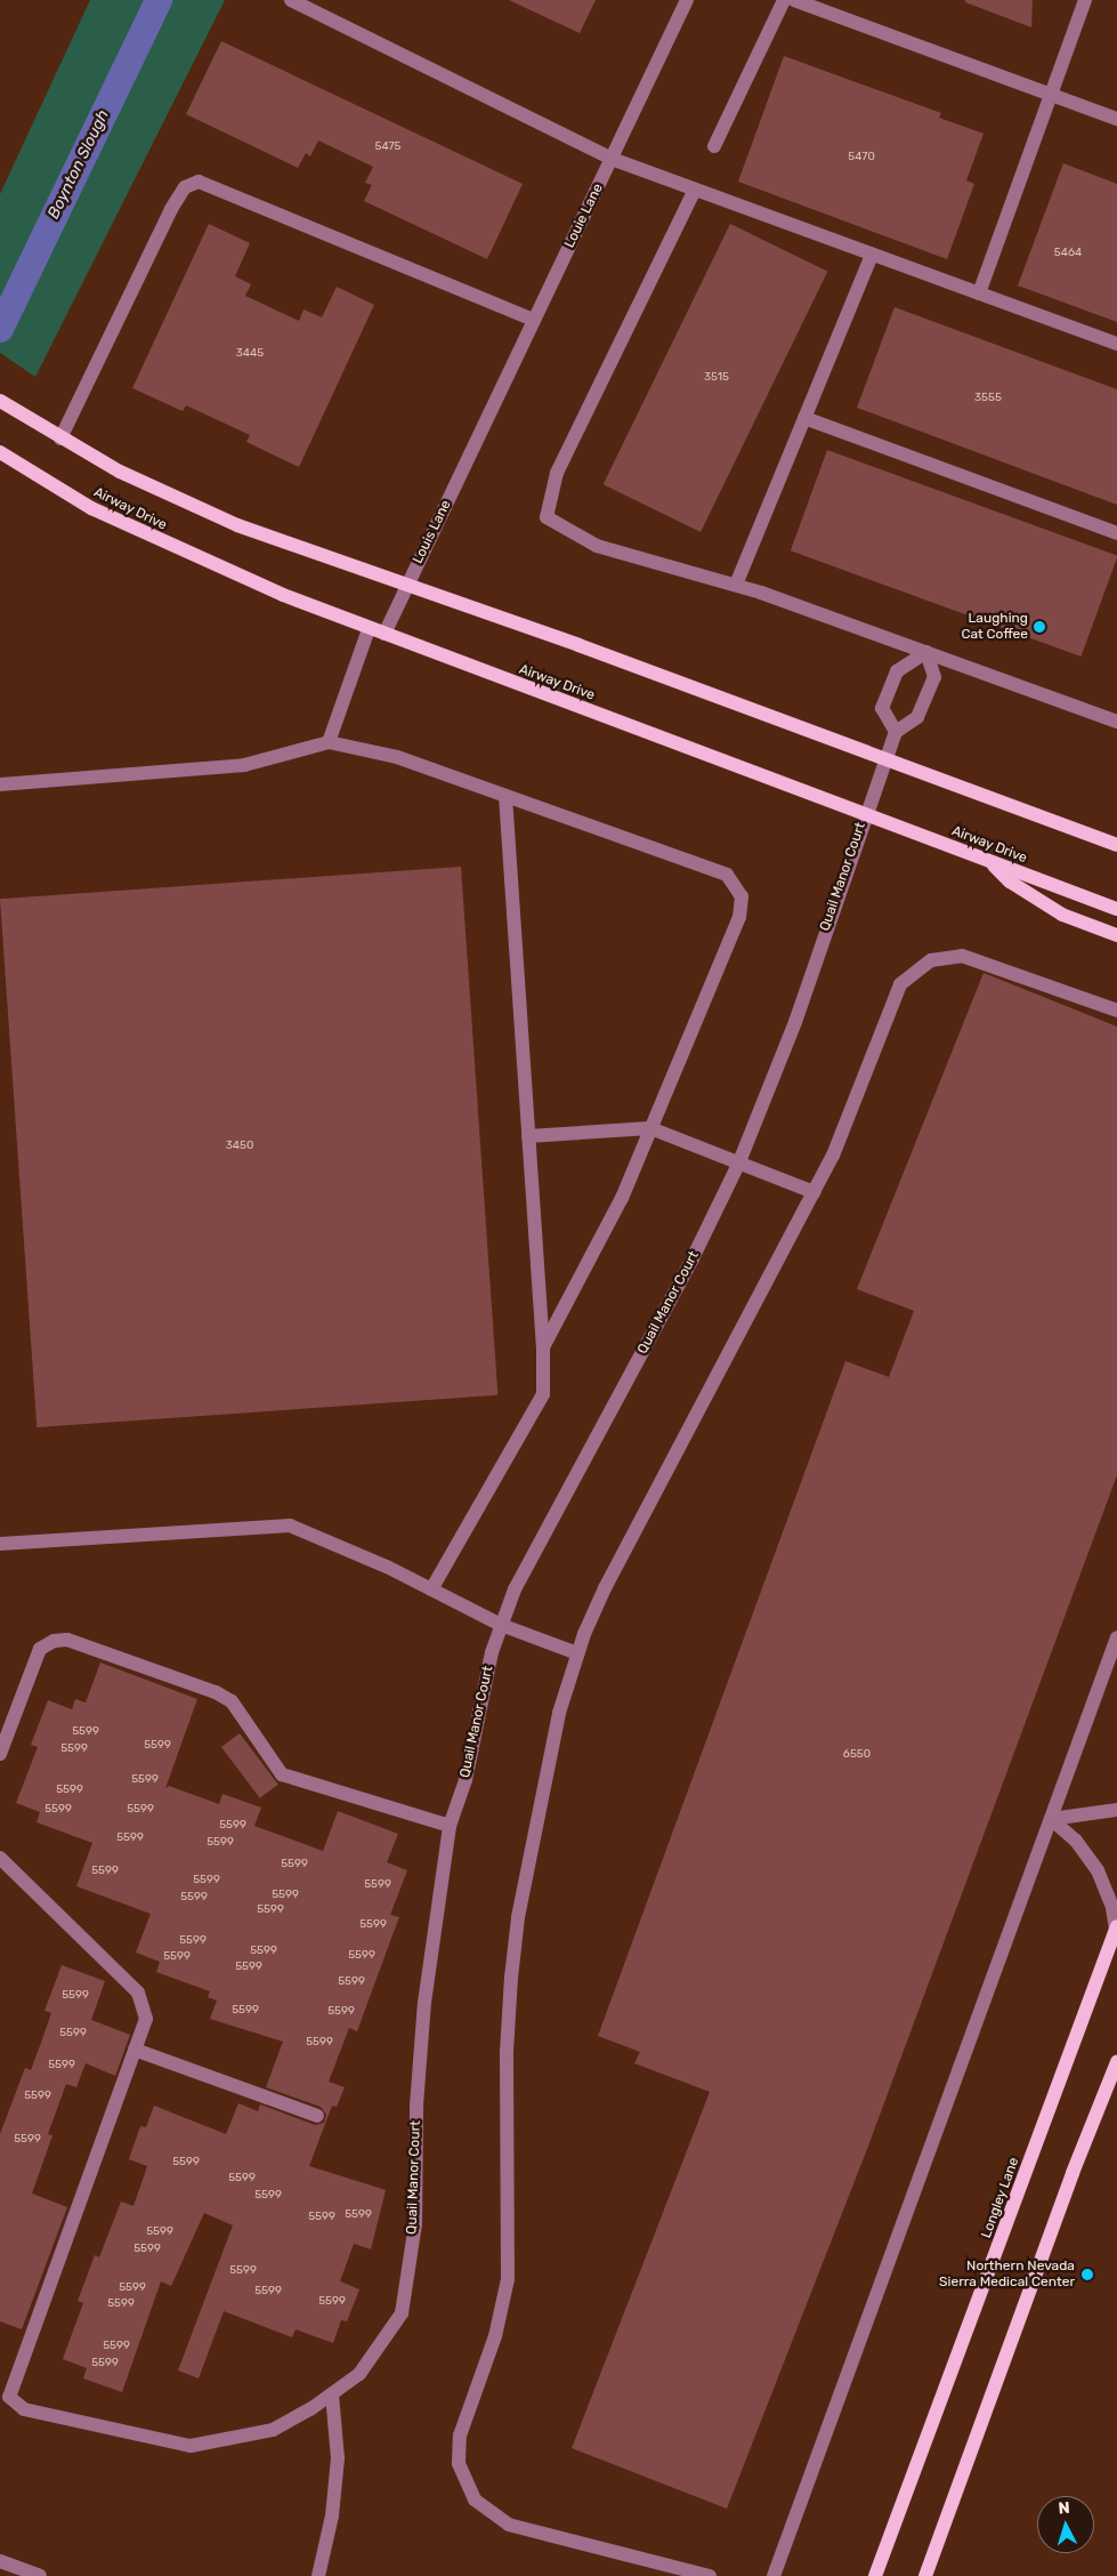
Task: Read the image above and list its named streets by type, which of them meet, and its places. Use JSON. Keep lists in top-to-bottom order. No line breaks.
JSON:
{"streets":{"main road":["Airway Drive","Longley Lane"],"street":["Louie Lane","Louis Lane","Quail Manor Court"]},"crossings":[["Louie Lane","Louis Lane"],["Airway Drive","Louis Lane"],["Airway Drive","Quail Manor Court"]],"water":["Boynton Slough"],"places":["Laughing Cat Coffee","Northern Nevada Sierra Medical Center"],"house_numbers":["5475","5470","5464","3445","3515","3555","3450","5599","5599","5599","6550","5599","5599","5599","5599","5599","5599","5599","5599","5599","5599","5599","5599","5599","5599","5599","5599","5599","5599","5599","5599","5599","5599","5599","5599","5599","5599","5599","5599","5599","5599","5599","5599","5599","5599","5599","5599","5599","5599","5599","5599","5599","5599","5599"],"north":"top"}
